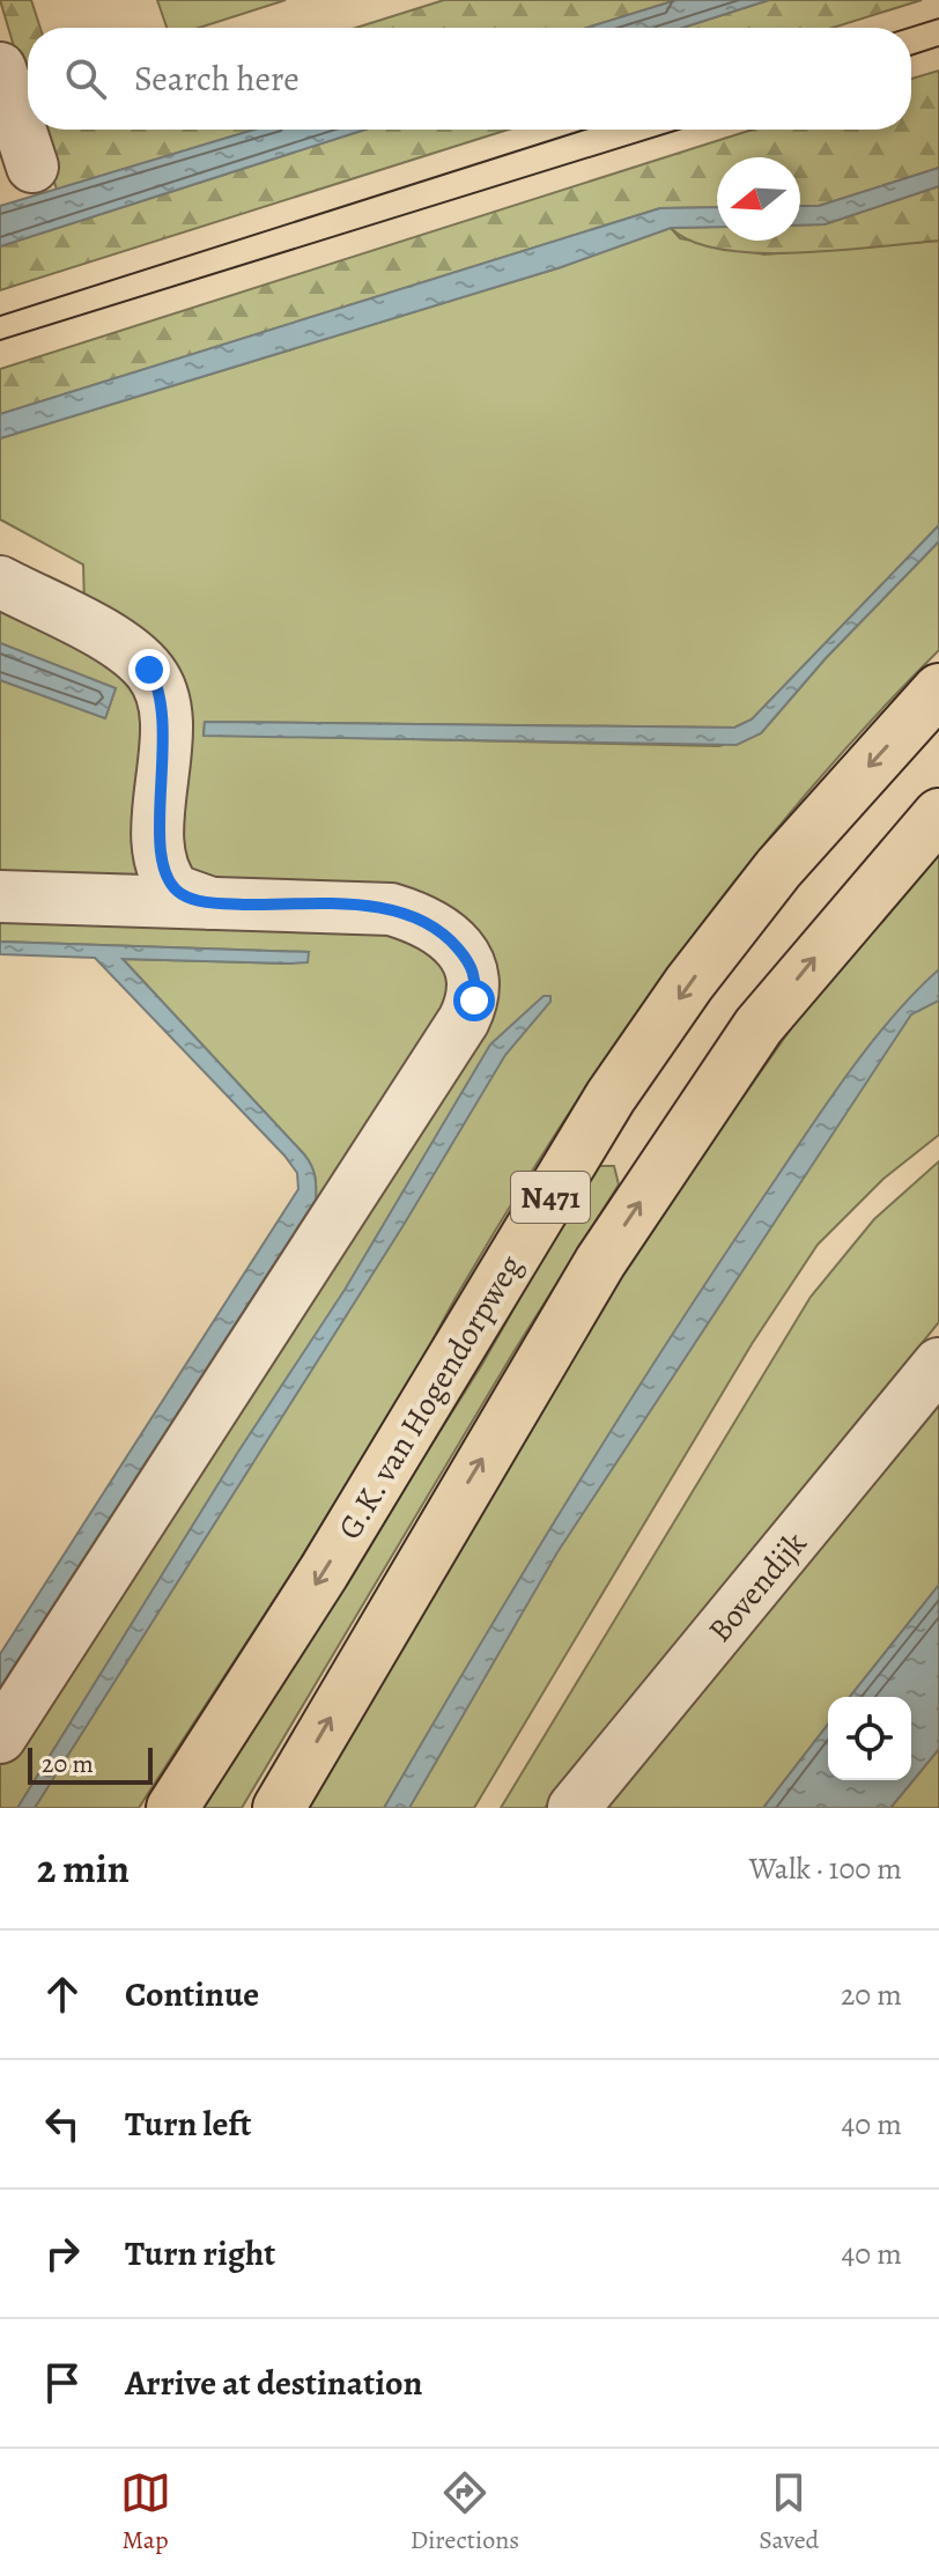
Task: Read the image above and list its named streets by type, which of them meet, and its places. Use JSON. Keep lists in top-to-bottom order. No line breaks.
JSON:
{"streets":{"main road":["N471","G.K. van Hogendorpweg"],"street":["Bovendijk"]},"scale_bar":"20 m","north":"left","page":{"search":"Search here","scale":"20 m","heading":["2 min","Walk · 100 m"],"list":[["Continue","20 m"],["Turn left","40 m"],["Turn right","40 m"],"Arrive at destination"],"nav":["Map","Directions","Saved"]}}
